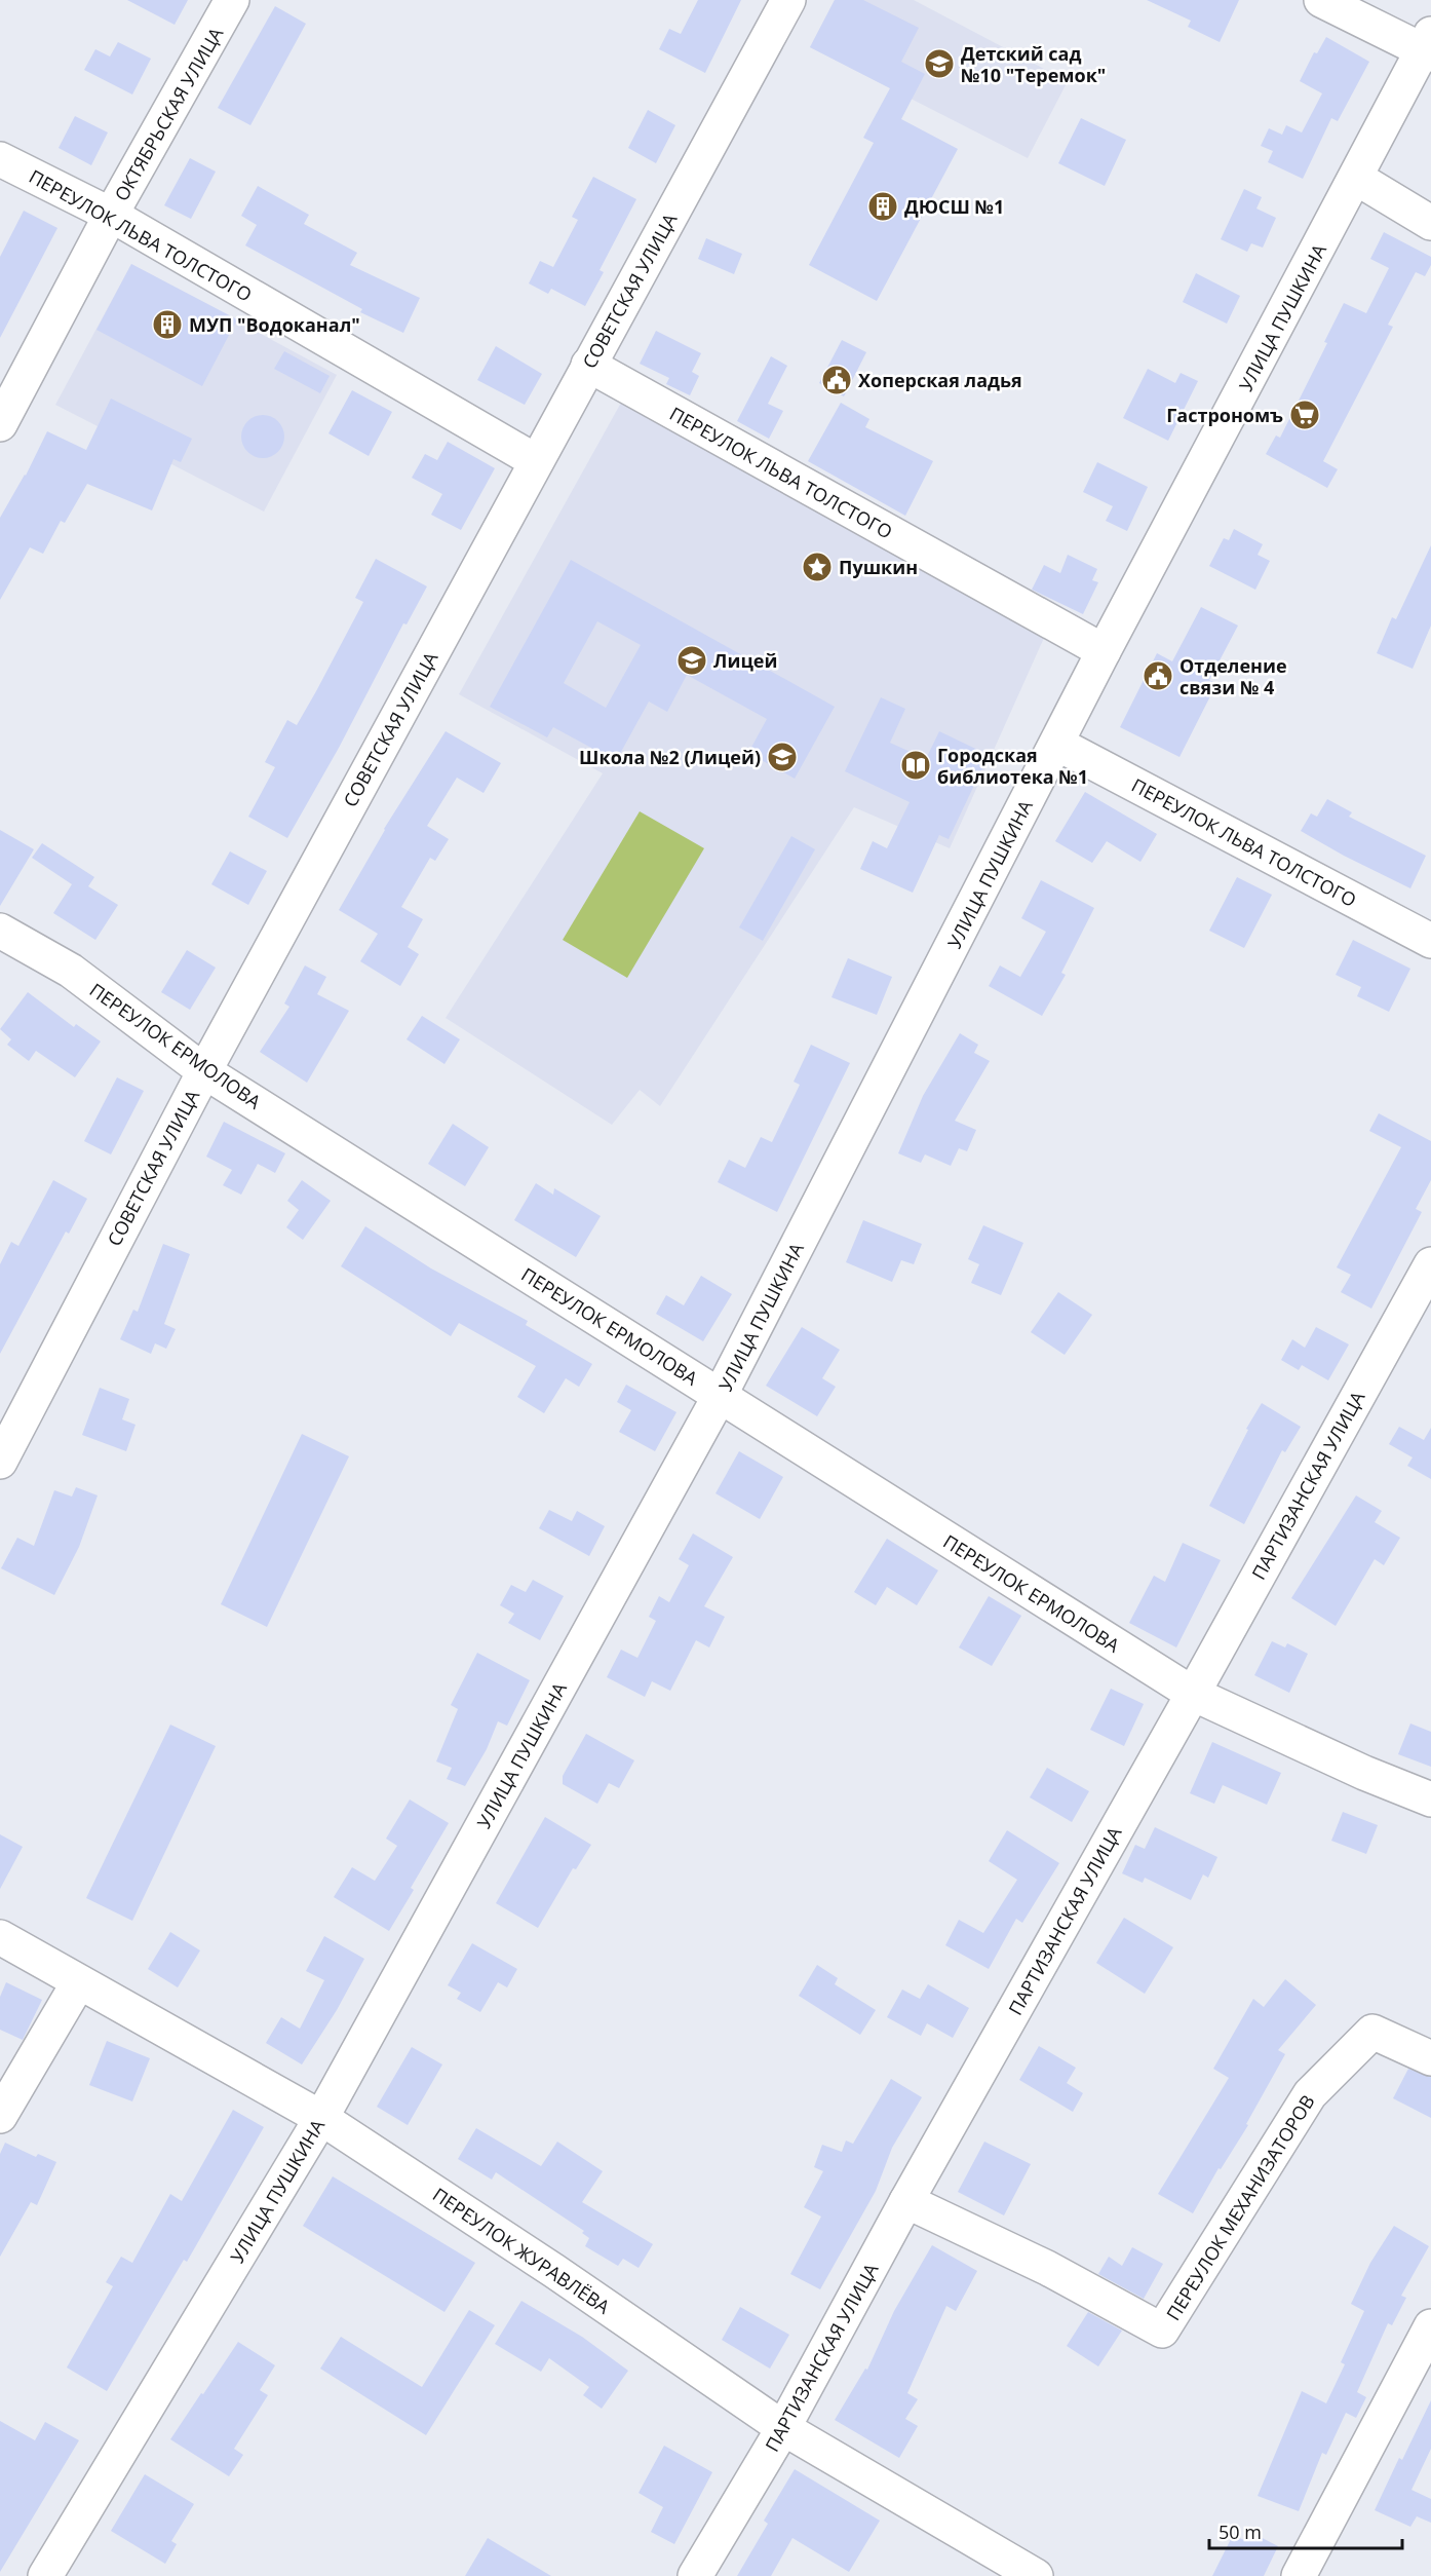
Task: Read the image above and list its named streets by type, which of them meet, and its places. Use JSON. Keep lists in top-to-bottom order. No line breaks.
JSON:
{"streets":{"street":["ОКТЯБРЬСКАЯ УЛИЦА","ПЕРЕУЛОК ЛЬВА ТОЛСТОГО","СОВЕТСКАЯ УЛИЦА","УЛИЦА ПУШКИНА","ПЕРЕУЛОК ЕРМОЛОВА","ПАРТИЗАНСКАЯ УЛИЦА","ПЕРЕУЛОК МЕХАНИЗАТОРОВ","ПЕРЕУЛОК ЖУРАВЛЁВА"]},"crossings":[["ОКТЯБРЬСКАЯ УЛИЦА","ПЕРЕУЛОК ЛЬВА ТОЛСТОГО"],["ПЕРЕУЛОК ЛЬВА ТОЛСТОГО","СОВЕТСКАЯ УЛИЦА"],["ПЕРЕУЛОК ЛЬВА ТОЛСТОГО","УЛИЦА ПУШКИНА"],["СОВЕТСКАЯ УЛИЦА","ПЕРЕУЛОК ЕРМОЛОВА"],["УЛИЦА ПУШКИНА","ПЕРЕУЛОК ЕРМОЛОВА"],["УЛИЦА ПУШКИНА","ПЕРЕУЛОК ЖУРАВЛЁВА"],["ПЕРЕУЛОК ЕРМОЛОВА","ПАРТИЗАНСКАЯ УЛИЦА"],["ПАРТИЗАНСКАЯ УЛИЦА","ПЕРЕУЛОК МЕХАНИЗАТОРОВ"],["ПАРТИЗАНСКАЯ УЛИЦА","ПЕРЕУЛОК ЖУРАВЛЁВА"]],"places":{"school or university":["Детский сад №10 \"Теремок\"","Лицей","Школа №2 (Лицей)"],"building":["ДЮСШ №1","МУП \"Водоканал\""],"public building":["Хоперская ладья","Отделение связи № 4"],"supermarket":["Гастрономъ"],"place":["Пушкин"],"library":["Городская библиотека №1"]},"scale_bar":"50 m"}
